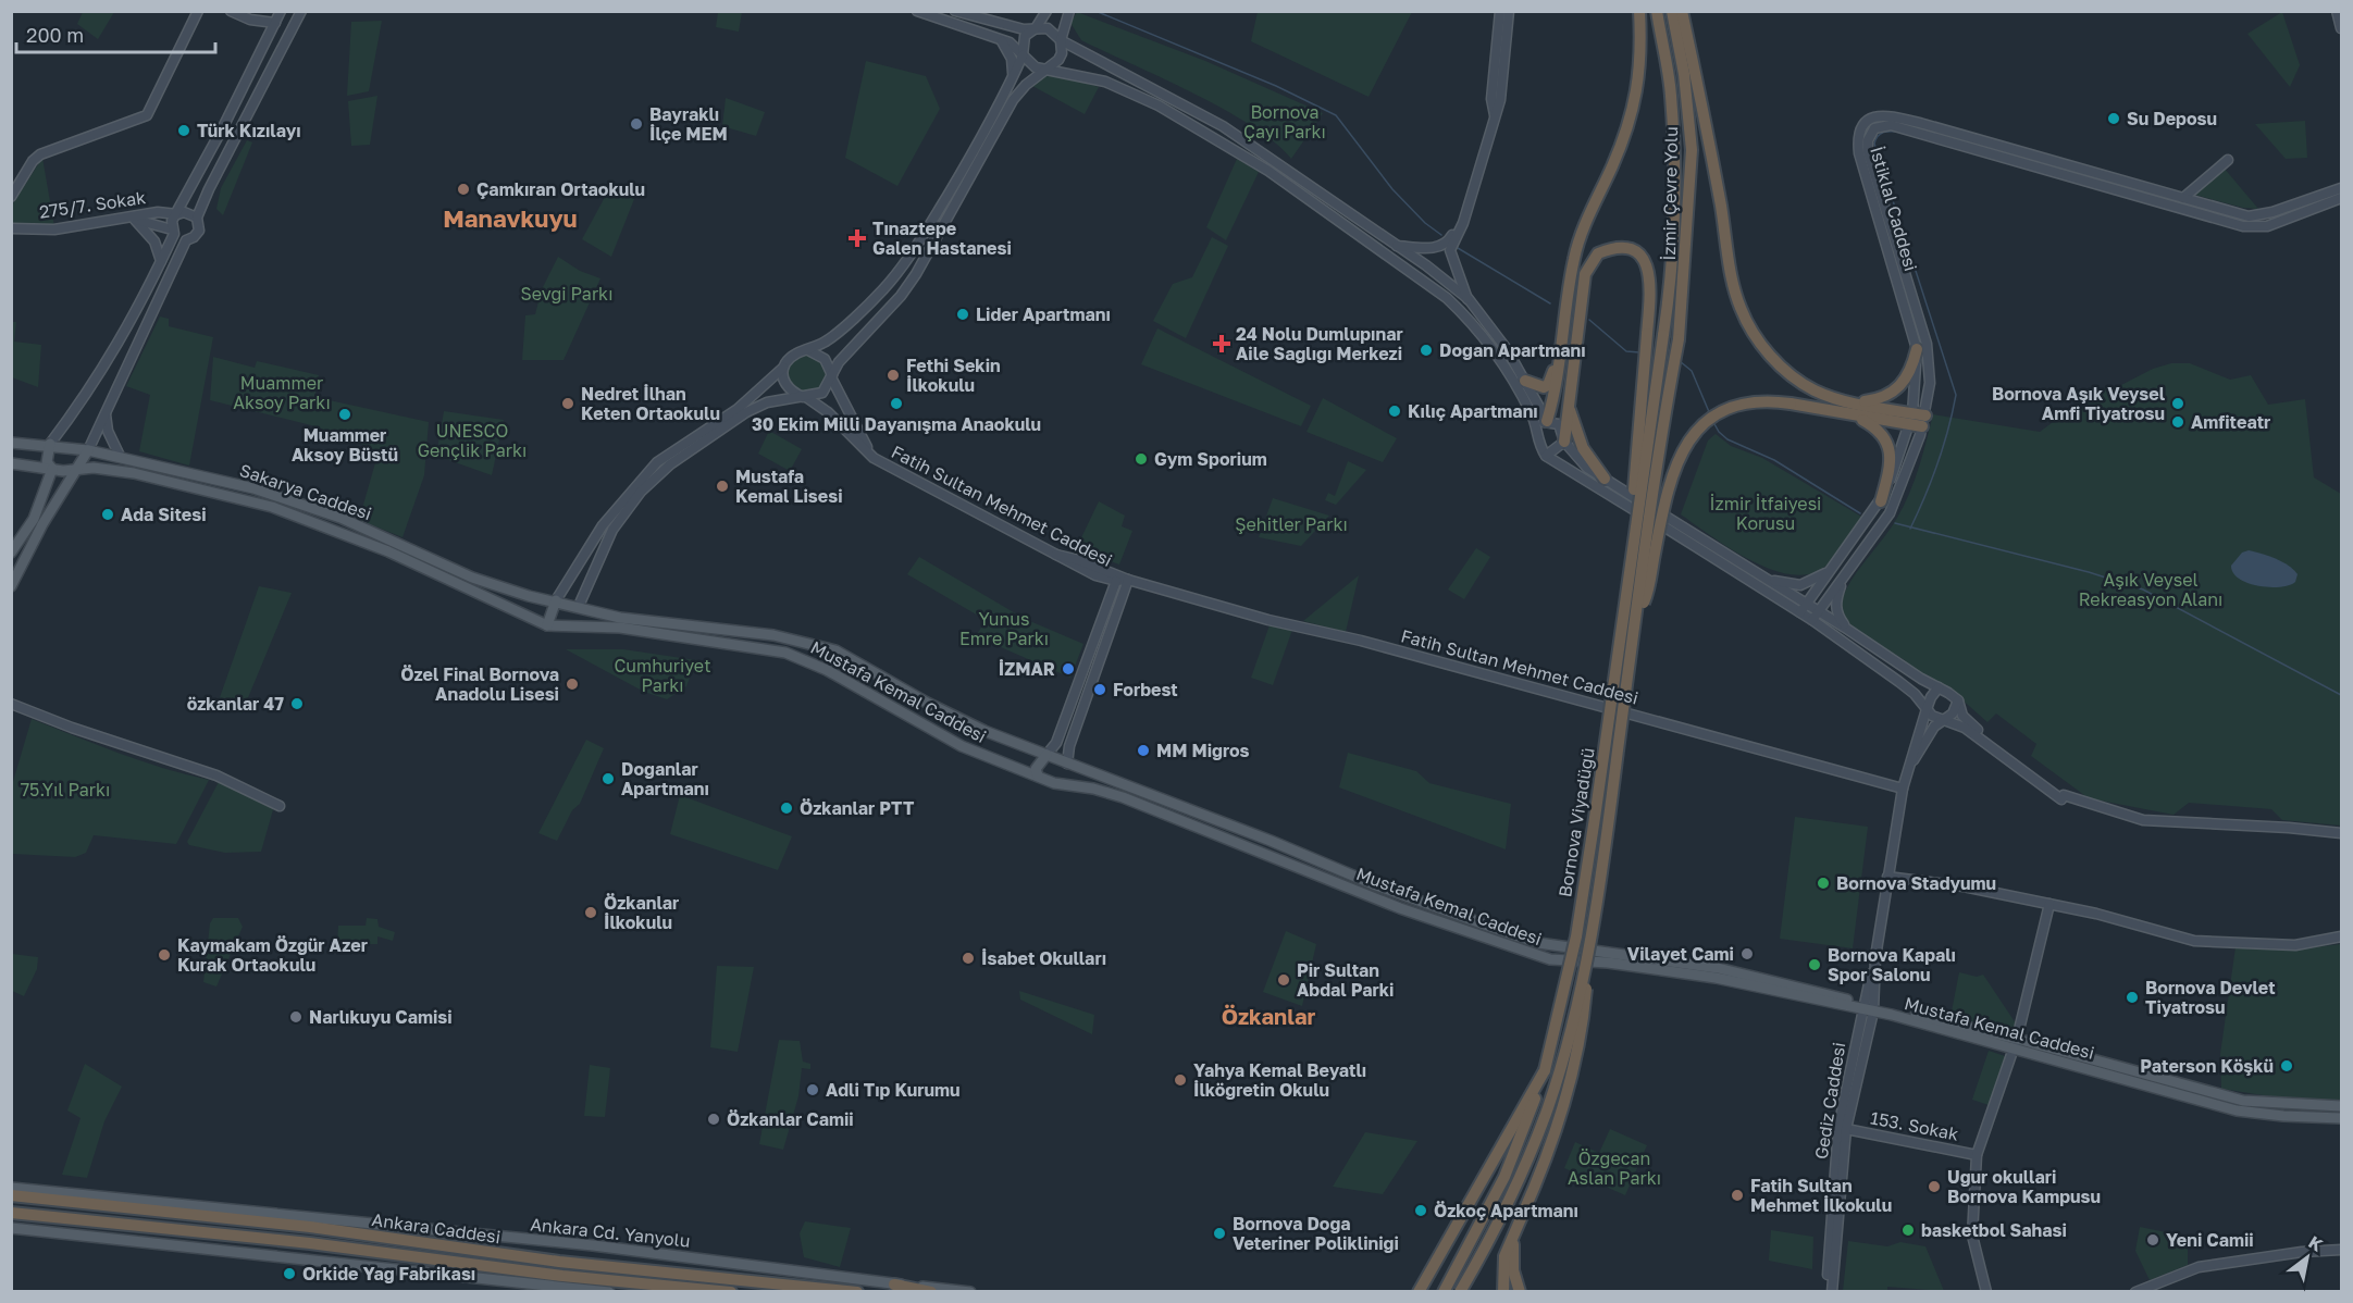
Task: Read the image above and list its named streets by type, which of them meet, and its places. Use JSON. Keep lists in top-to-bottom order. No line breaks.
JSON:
{"streets":{"highway":["İzmir Çevre Yolu","Bornova Viyadüğü","Ankara Caddesi"],"main road":["275/7. Sokak","İstiklal Caddesi","Sakarya Caddesi","Fatih Sultan Mehmet Caddesi","Mustafa Kemal Caddesi","Gediz Caddesi","153. Sokak","Ankara Cd. Yanyolu"]},"crossings":[["İzmir Çevre Yolu","Bornova Viyadüğü"],["Sakarya Caddesi","Mustafa Kemal Caddesi"],["Fatih Sultan Mehmet Caddesi","Gediz Caddesi"],["Mustafa Kemal Caddesi","Gediz Caddesi"],["Gediz Caddesi","153. Sokak"]],"districts":["Manavkuyu","Özkanlar"],"parks":["Bornova Çayı Parkı","Sevgi Parkı","Muammer Aksoy Parkı","UNESCO Gençlik Parkı","İzmir İtfaiyesi Korusu","Şehitler Parkı","Aşık Veysel Rekreasyon Alanı","Yunus Emre Parkı","Cumhuriyet Parkı","75.Yıl Parkı","Özgecan Aslan Parkı"],"places":{"other":["Su Deposu","Bayraklı İlçe MEM","Türk Kızılayı","Çamkıran Ortaokulu","Lider Apartmanı","Doğan Apartmanı","Fethi Sekin İlkokulu","Nedret İlhan Keten Ortaokulu","30 Ekim Milli Dayanışma Anaokulu","Bornova Aşık Veysel Amfi Tiyatrosu","Kılıç Apartmanı","Muammer Aksoy Büstü","Amfiteatr","Gym Sporium","Mustafa Kemal Lisesi","Ada Sitesi","İZMAR","Özel Final Bornova Anadolu Lisesi","Forbest","özkanlar 47","MM Migros","Doğanlar Apartmanı","Özkanlar PTT","Bornova Stadyumu","Özkanlar İlkokulu","Vilayet Cami","Kaymakam Özgür Azer Kurak Ortaokulu","İsabet Okulları","Bornova Kapalı Spor Salonu","Pir Sultan Abdal Parki","Bornova Devlet Tiyatrosu","Narlıkuyu Camisi","Paterson Köşkü","Yahya Kemal Beyatlı İlköğretin Okulu","Adli Tıp Kurumu","Özkanlar Camii","Ugur okullari Bornova Kampusu","Fatih Sultan Mehmet İlkokulu","Özkoç Apartmanı","basketbol Sahasi","Bornova Doğa Veteriner Polikliniği","Yeni Camii","Orkide Yağ Fabrikası"],"health":["Tınaztepe Galen Hastanesi","24 Nolu Dumlupınar Aile Sağlığı Merkezi"]},"scale_bar":"200 m","north":"top right"}
